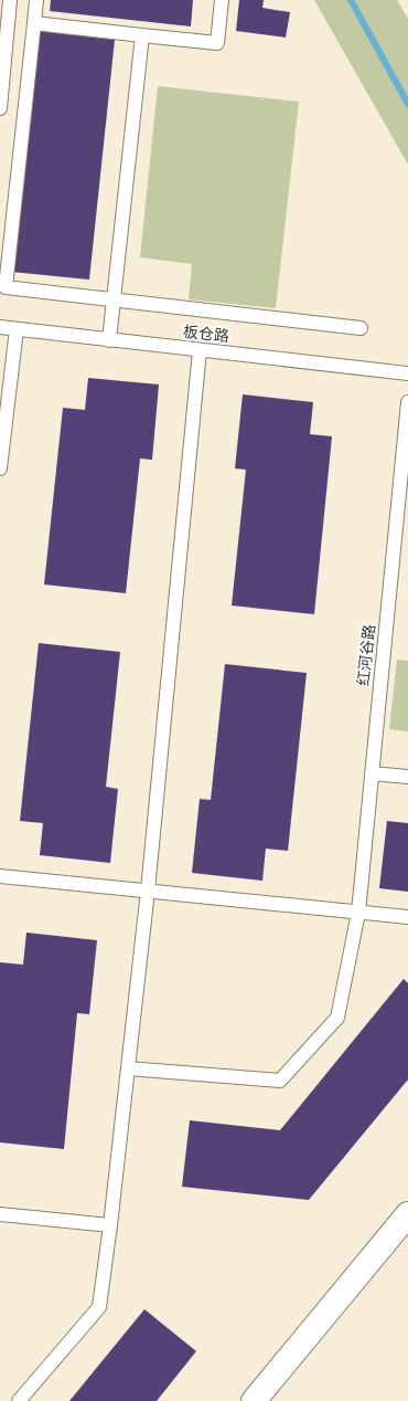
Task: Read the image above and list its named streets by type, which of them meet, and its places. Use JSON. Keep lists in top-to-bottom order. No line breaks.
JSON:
{"streets":{"lane":["板仓路","红河谷路"]}}
